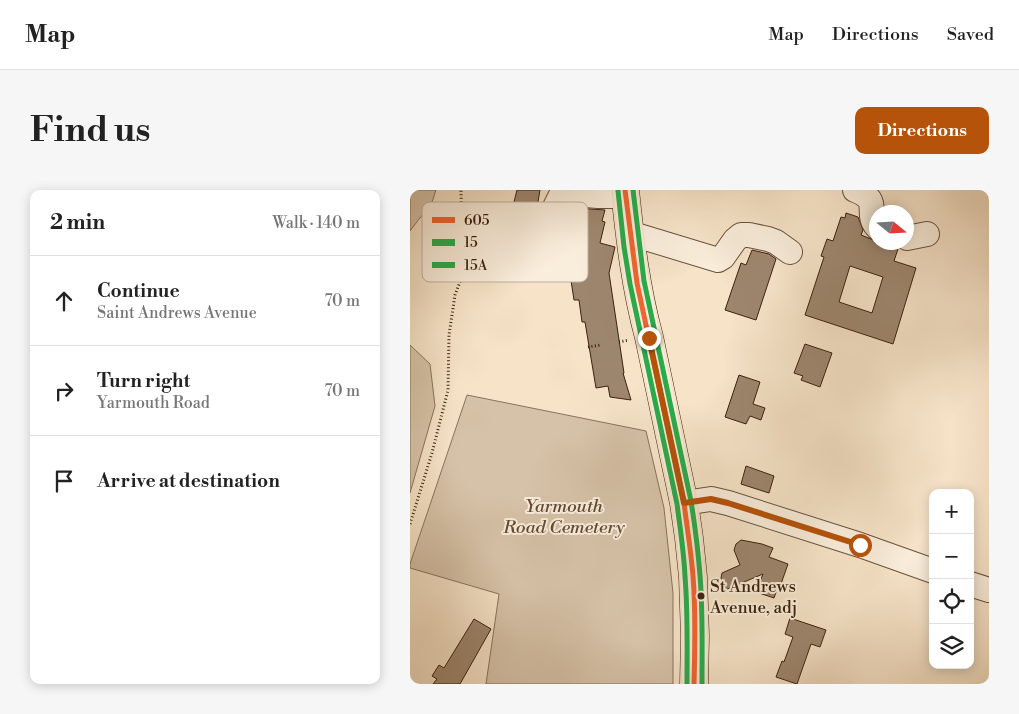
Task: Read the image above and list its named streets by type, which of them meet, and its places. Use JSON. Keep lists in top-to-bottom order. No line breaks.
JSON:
{"parks":["Yarmouth Road Cemetery"],"places":["St Andrews Avenue, adj"],"lines":["transit line 605","transit line 15A","transit line 15"],"legend":["605","15","15A"],"north":"right","page":{"header":"Map","nav":["Map","Directions","Saved"],"buttons":"Directions","title":"Find us","heading":["2 min","Walk · 140 m"],"list":[["Continue","Saint Andrews Avenue","70 m"],["Turn right","Yarmouth Road","70 m"],"Arrive at destination"],"map_buttons":["+","−"]}}
